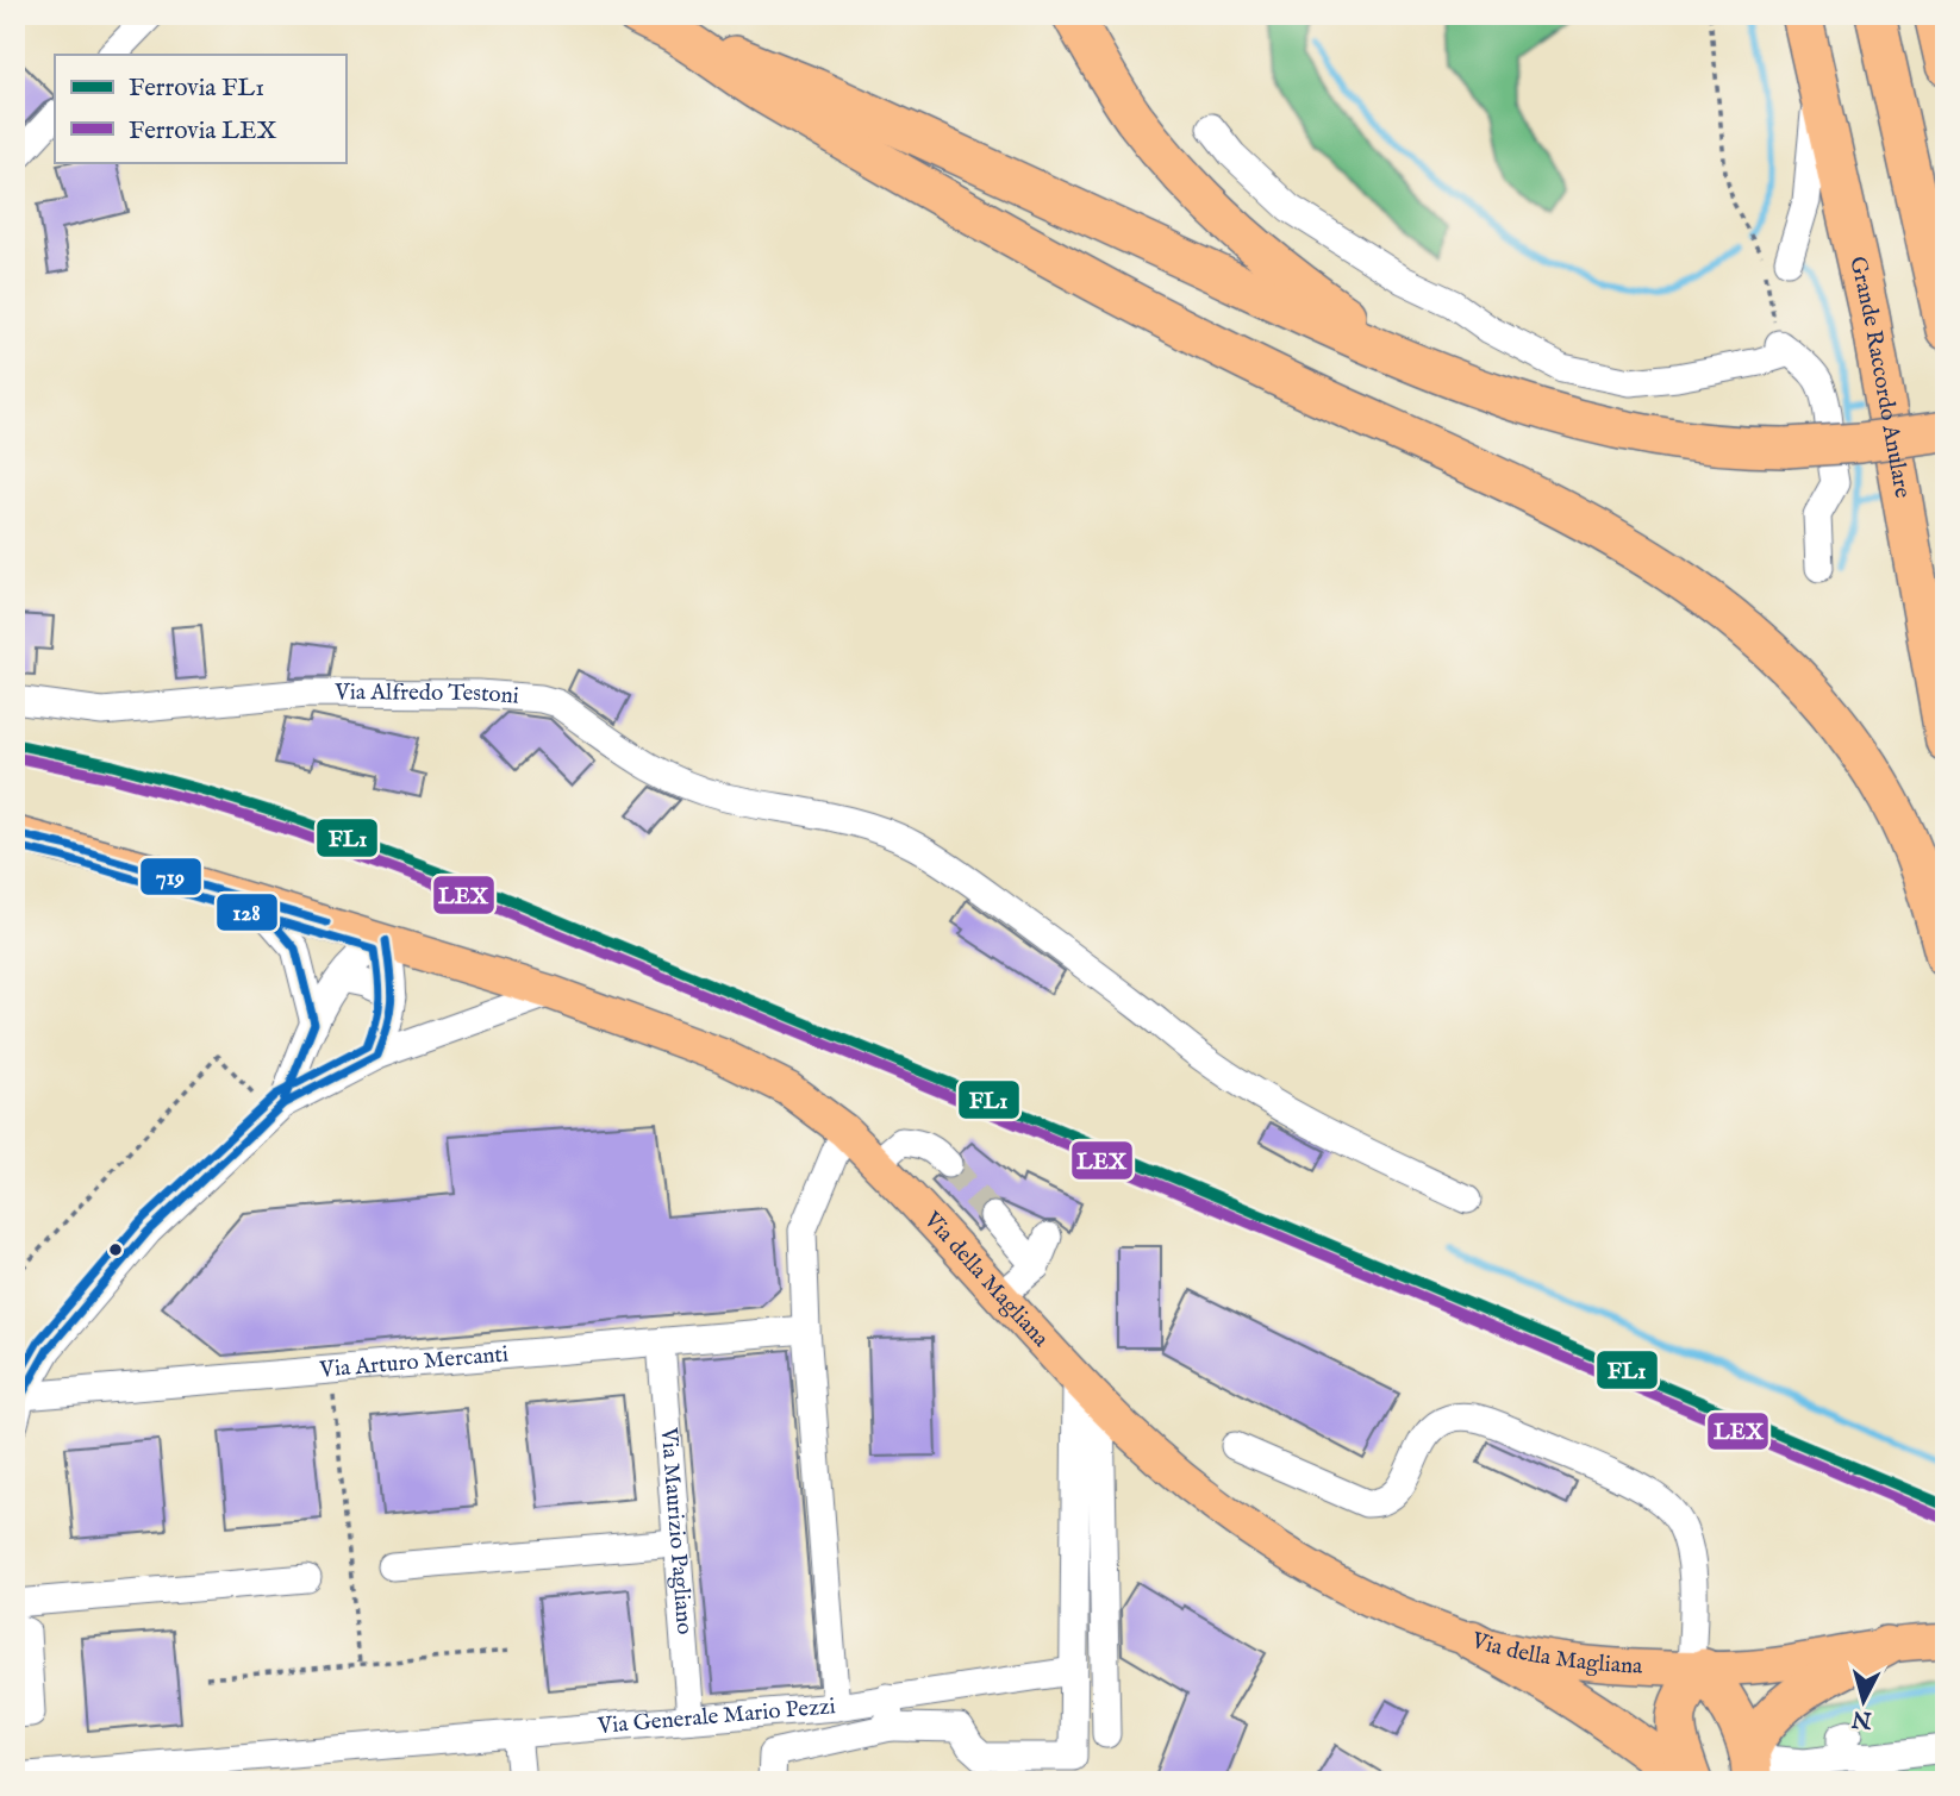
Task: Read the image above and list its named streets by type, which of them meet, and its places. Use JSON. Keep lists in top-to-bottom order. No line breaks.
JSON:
{"streets":{"highway":["Grande Raccordo Anulare"],"main road":["Via della Magliana"],"street":["Via Alfredo Testoni","Via Arturo Mercanti","Via Maurizio Pagliano","Via Generale Mario Pezzi"]},"crossings":[["Via della Magliana","Via Generale Mario Pezzi"],["Via Arturo Mercanti","Via Maurizio Pagliano"],["Via Arturo Mercanti","Via Generale Mario Pezzi"],["Via Maurizio Pagliano","Via Generale Mario Pezzi"]],"lines":["rail line FL1","rail line LEX","transit line 719","transit line 128"],"legend":["Ferrovia FL1","Ferrovia LEX"],"north":"bottom"}
